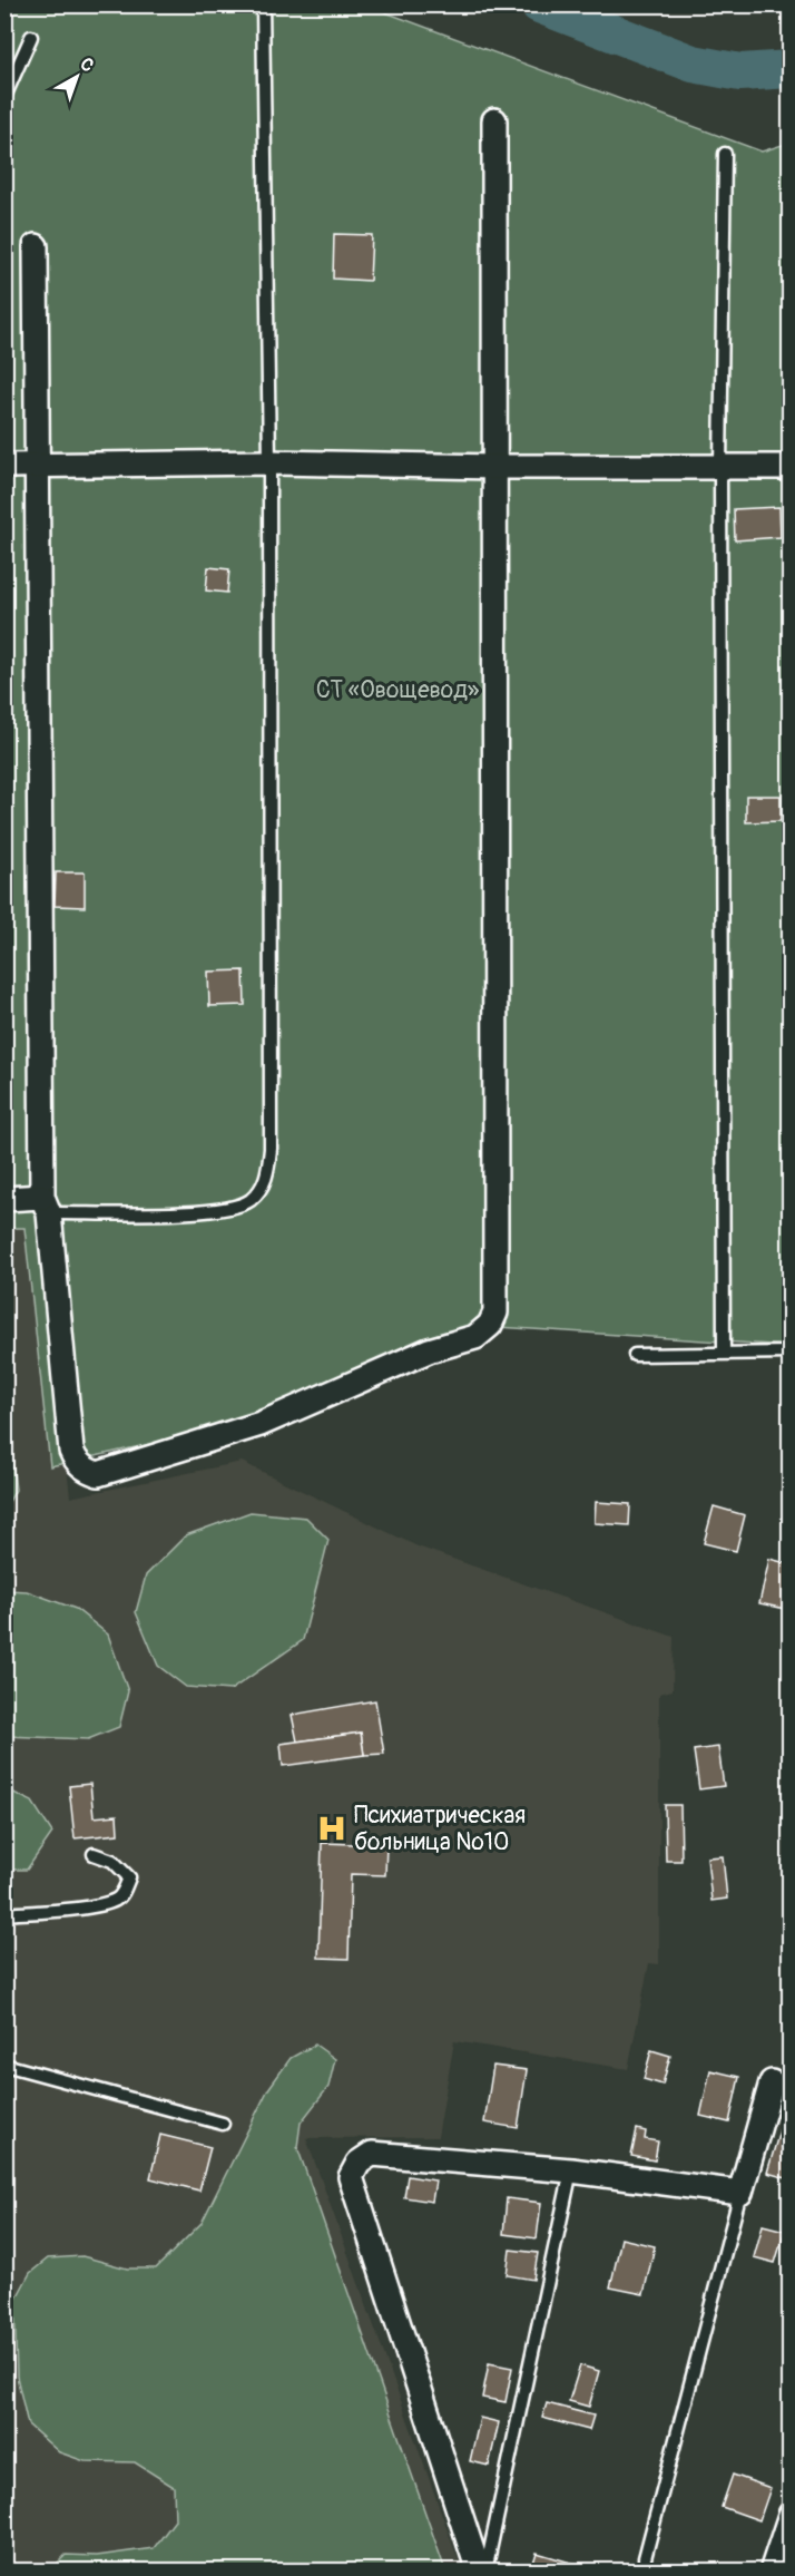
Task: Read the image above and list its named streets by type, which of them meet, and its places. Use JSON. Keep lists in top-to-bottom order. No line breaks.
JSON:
{"parks":["СТ «Овощевод»"],"places":{"hospital":["Психиатрическая больница №10"]},"north":"top right"}
